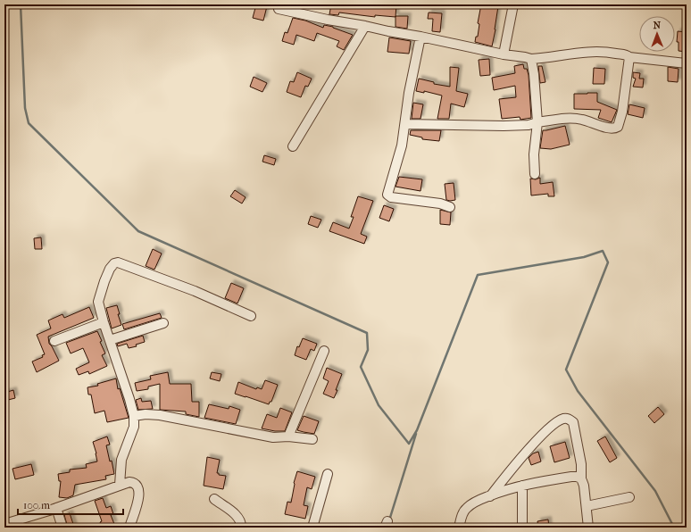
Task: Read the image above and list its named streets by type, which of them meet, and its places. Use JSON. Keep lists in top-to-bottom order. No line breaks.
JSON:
{"scale_bar":"100 m","north":"top"}
